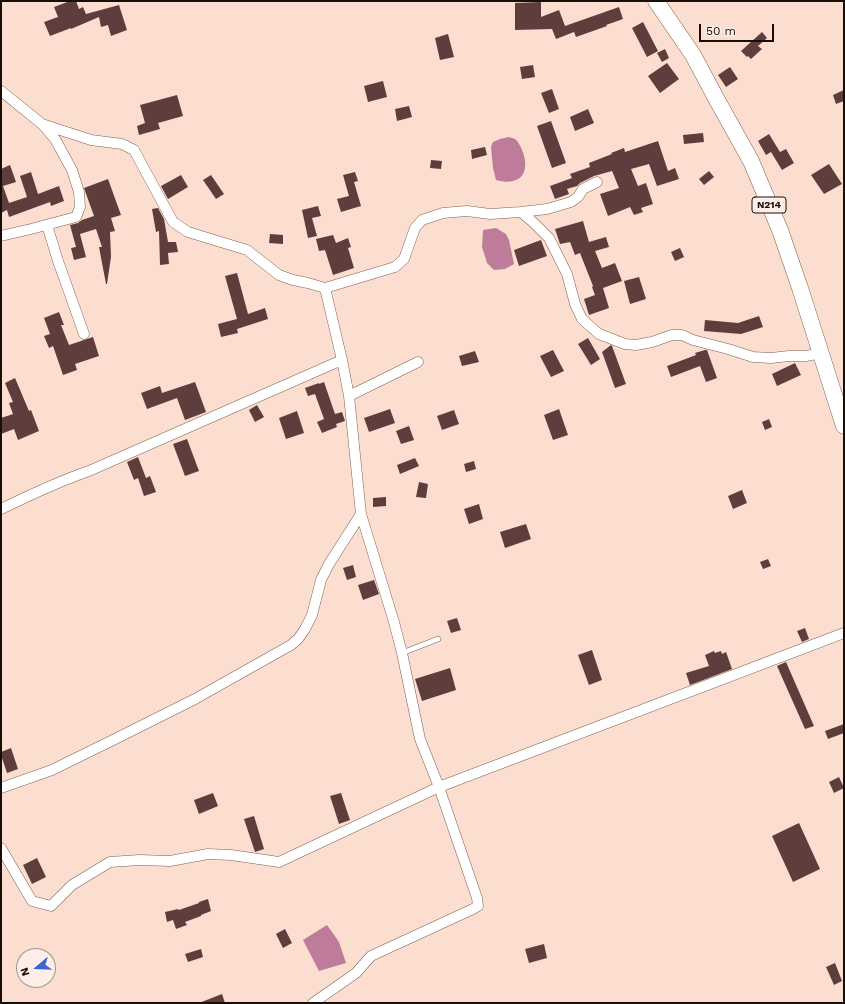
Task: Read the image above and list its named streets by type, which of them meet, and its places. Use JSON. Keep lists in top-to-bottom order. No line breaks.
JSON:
{"streets":{"highway":["N214"]},"scale_bar":"50 m","north":"left"}
